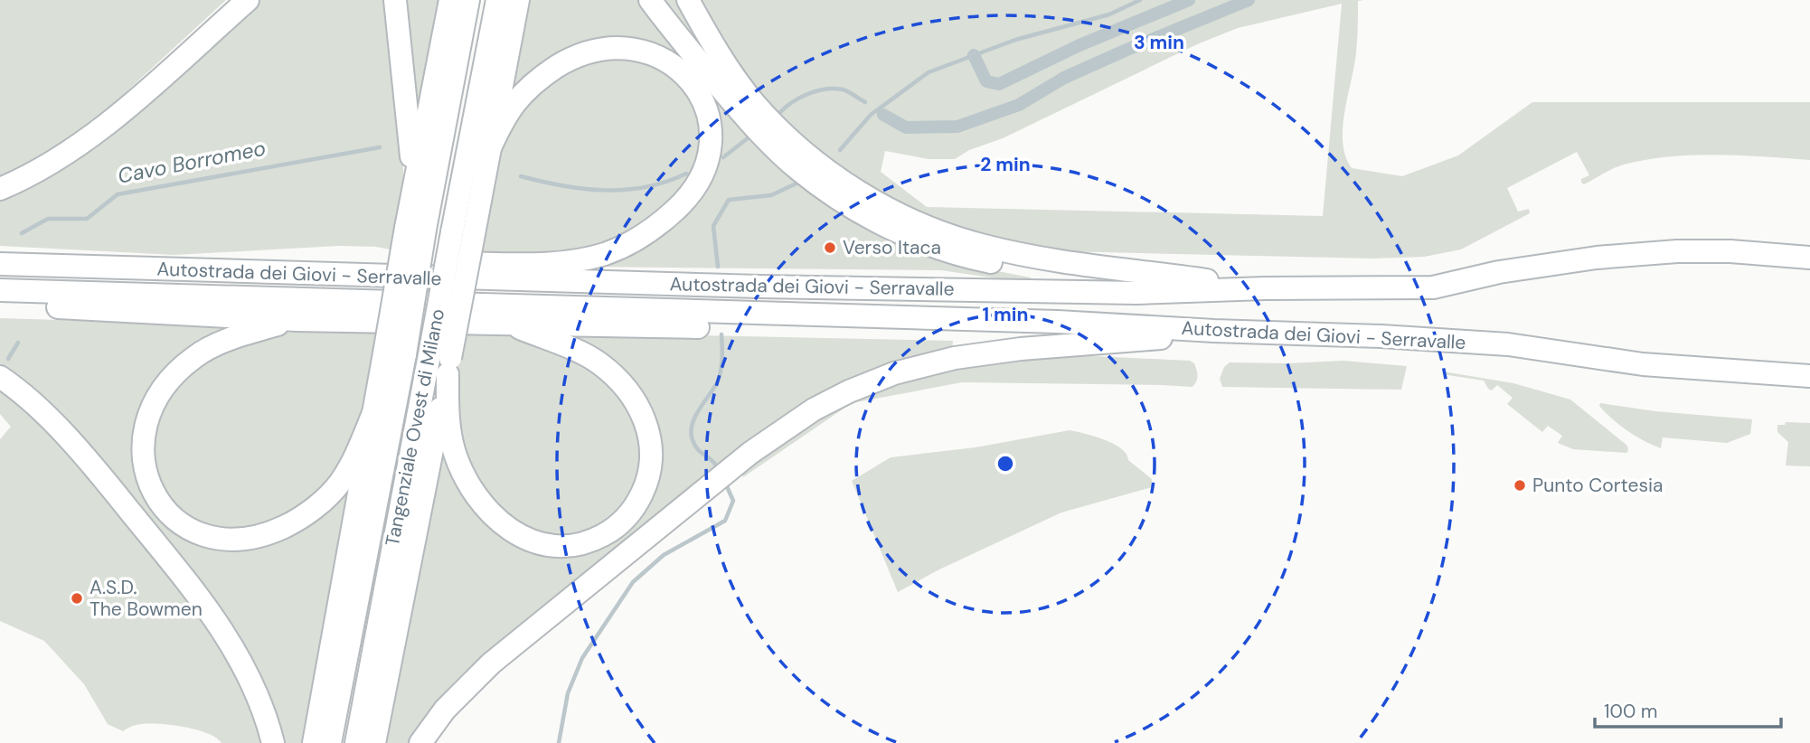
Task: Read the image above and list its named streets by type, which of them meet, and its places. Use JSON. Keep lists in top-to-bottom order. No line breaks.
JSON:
{"streets":{"highway":["Autostrada dei Giovi - Serravalle","Tangenziale Ovest di Milano"]},"water":["Cavo Borromeo"],"places":["Verso Itaca","Punto Cortesia","A.S.D. The Bowmen"],"scale_bar":"100 m","rings":["3 min","2 min","1 min"]}
